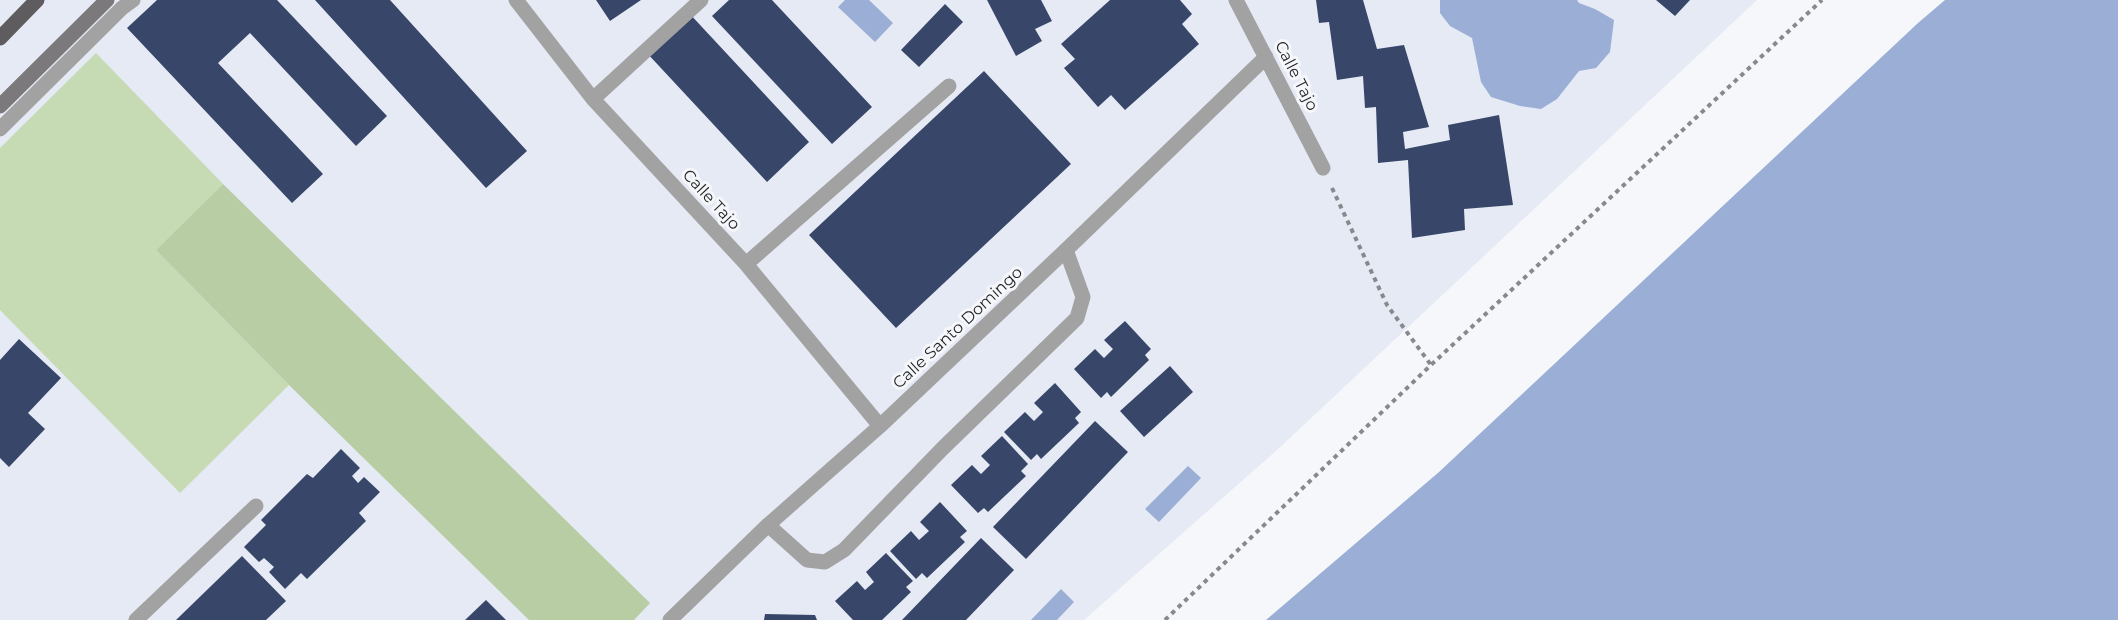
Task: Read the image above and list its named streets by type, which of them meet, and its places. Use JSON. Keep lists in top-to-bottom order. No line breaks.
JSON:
{"streets":{"street":["Calle Tajo","Calle Santo Domingo"]},"crossings":[["Calle Tajo","Calle Santo Domingo"]]}
